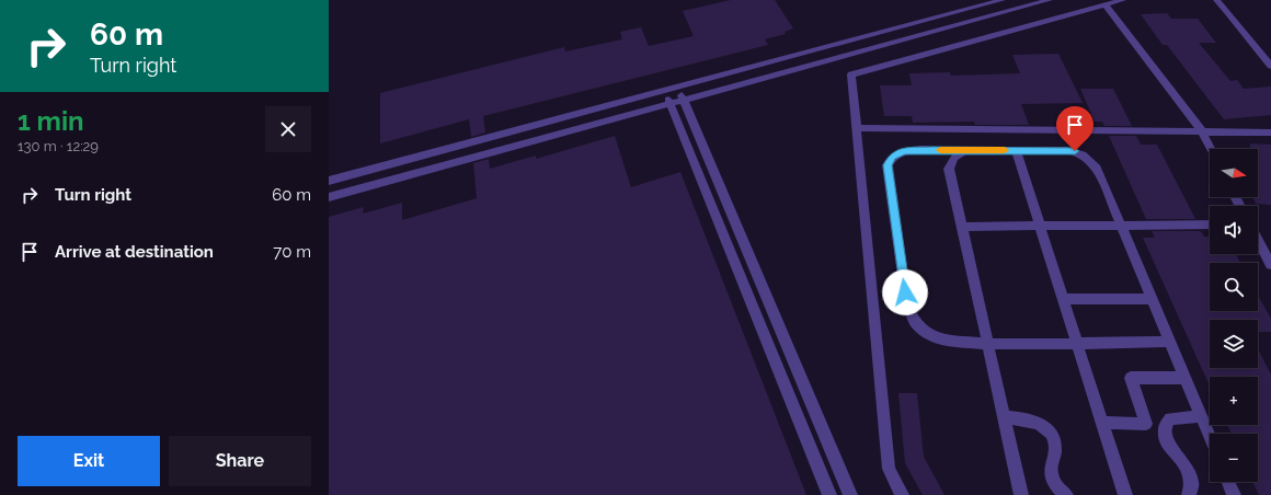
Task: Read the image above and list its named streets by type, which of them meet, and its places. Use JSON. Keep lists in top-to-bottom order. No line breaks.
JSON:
{"north":"right","page":{"turn":["60 m","Turn right"],"heading":["1 min","130 m · 12:29"],"map_buttons":["+","−"],"list":[{"name":"Turn right","value":"60 m"},{"name":"Arrive at destination","value":"70 m"}],"buttons":["Exit","Share"]}}
